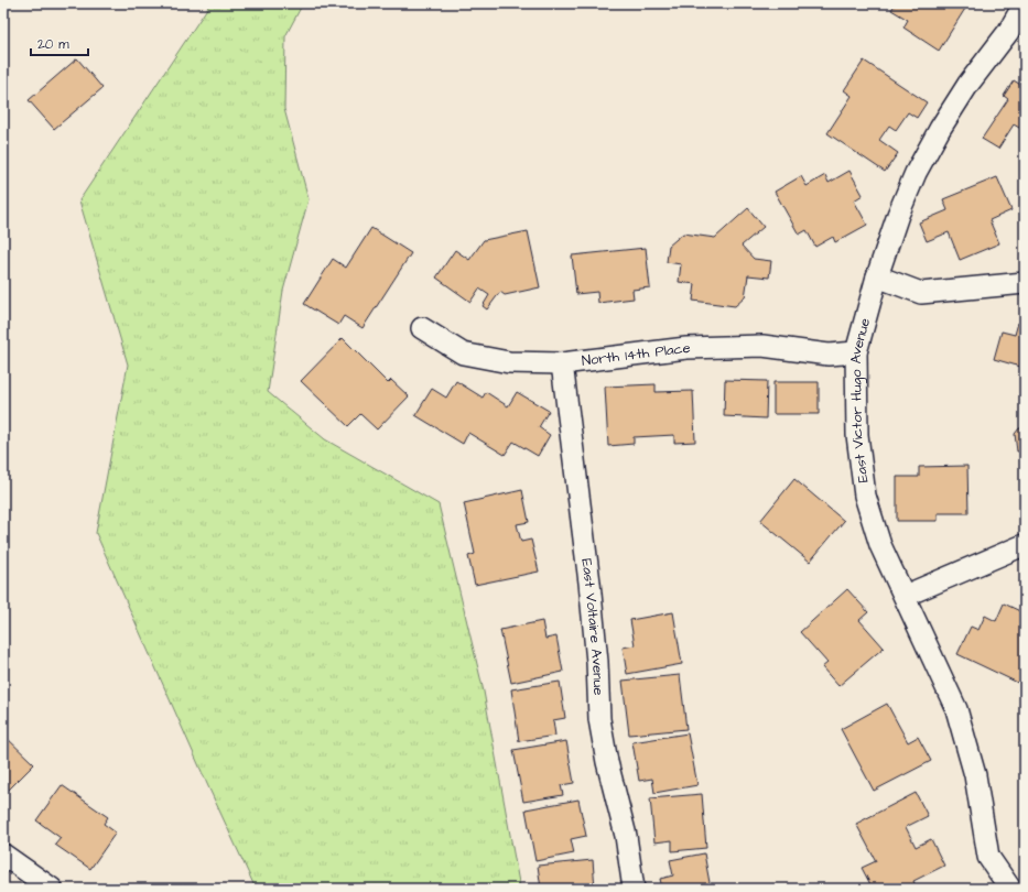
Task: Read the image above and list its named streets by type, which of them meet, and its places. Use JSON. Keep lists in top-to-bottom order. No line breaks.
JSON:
{"streets":{"street":["North 14th Place","East Victor Hugo Avenue","East Voltaire Avenue"]},"crossings":[["North 14th Place","East Victor Hugo Avenue"],["North 14th Place","East Voltaire Avenue"]],"scale_bar":"20 m"}
